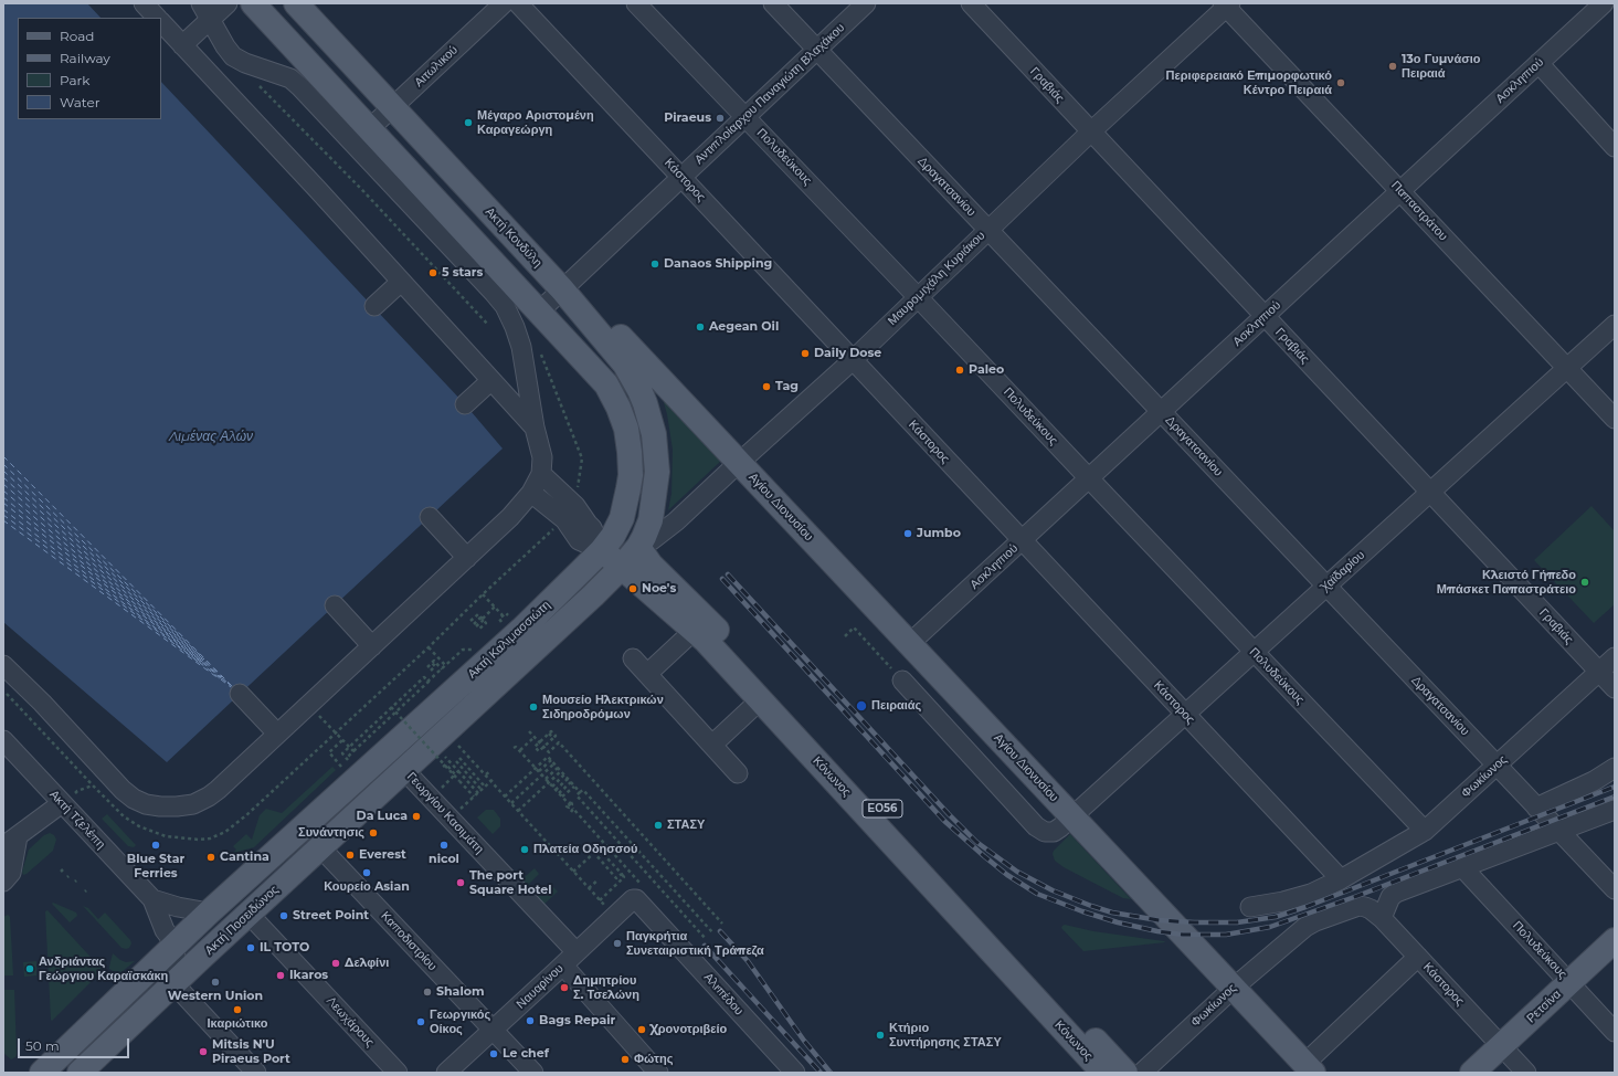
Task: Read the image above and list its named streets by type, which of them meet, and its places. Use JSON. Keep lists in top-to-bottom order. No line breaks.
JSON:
{"streets":{"main road":["Ακτή Κονδύλη","Αγίου Διονυσίου","Ακτή Καλιμασσιώτη","Κόνωνος","ΕΟ56","Ακτή Ποσειδώνος","Ρετσίνα"],"street":["Αιτωλικού","Ασκληπιού","Γραβιάς","Αντιπλοίαρχου Παναγιώτη Βλαχάκου","Πολυδεύκους","Κάστορος","Δραγατσανίου","Παπαστράτου","Μαυρομιχάλη Κυριάκου","Χαϊδαρίου","Φωκίωνος","Γεωργίου Κασιμάτη","Ακτή Τζελέπη","Καποδιστρίου","Ναυαρίνου","Αλιπέδου","Λεωχάρους"]},"crossings":[["Αιτωλικού","Ακτή Κονδύλη"],["Ασκληπιού","Γραβιάς"],["Ασκληπιού","Πολυδεύκους"],["Ασκληπιού","Κάστορος"],["Ασκληπιού","Δραγατσανίου"],["Ασκληπιού","Παπαστράτου"],["Ασκληπιού","Αγίου Διονυσίου"],["Γραβιάς","Μαυρομιχάλη Κυριάκου"],["Γραβιάς","Χαϊδαρίου"],["Γραβιάς","Φωκίωνος"],["Αντιπλοίαρχου Παναγιώτη Βλαχάκου","Πολυδεύκους"],["Αντιπλοίαρχου Παναγιώτη Βλαχάκου","Κάστορος"],["Αντιπλοίαρχου Παναγιώτη Βλαχάκου","Δραγατσανίου"],["Αντιπλοίαρχου Παναγιώτη Βλαχάκου","Ακτή Κονδύλη"],["Αντιπλοίαρχου Παναγιώτη Βλαχάκου","Ακτή Καλιμασσιώτη"],["Πολυδεύκους","Μαυρομιχάλη Κυριάκου"],["Πολυδεύκους","Χαϊδαρίου"],["Πολυδεύκους","Φωκίωνος"],["Πολυδεύκους","Ρετσίνα"],["Κάστορος","Μαυρομιχάλη Κυριάκου"],["Κάστορος","Χαϊδαρίου"],["Κάστορος","Φωκίωνος"],["Κάστορος","Ρετσίνα"],["Δραγατσανίου","Μαυρομιχάλη Κυριάκου"],["Δραγατσανίου","Χαϊδαρίου"],["Δραγατσανίου","Φωκίωνος"],["Παπαστράτου","Μαυρομιχάλη Κυριάκου"],["Παπαστράτου","Χαϊδαρίου"],["Ακτή Κονδύλη","Μαυρομιχάλη Κυριάκου"],["Ακτή Κονδύλη","Αγίου Διονυσίου"],["Ακτή Κονδύλη","Ακτή Καλιμασσιώτη"],["Μαυρομιχάλη Κυριάκου","Αγίου Διονυσίου"],["Μαυρομιχάλη Κυριάκου","Ακτή Καλιμασσιώτη"],["Μαυρομιχάλη Κυριάκου","Κόνωνος"],["Αγίου Διονυσίου","Χαϊδαρίου"],["Αγίου Διονυσίου","Φωκίωνος"],["Ακτή Καλιμασσιώτη","Κόνωνος"],["Ακτή Καλιμασσιώτη","Γεωργίου Κασιμάτη"],["Ακτή Καλιμασσιώτη","Ακτή Τζελέπη"],["Ακτή Καλιμασσιώτη","Ακτή Ποσειδώνος"],["Γεωργίου Κασιμάτη","Ακτή Ποσειδώνος"],["Γεωργίου Κασιμάτη","Ναυαρίνου"],["Ακτή Ποσειδώνος","Καποδιστρίου"],["Ακτή Ποσειδώνος","Λεωχάρους"],["Καποδιστρίου","Ναυαρίνου"],["Ναυαρίνου","Αλιπέδου"]],"water":["Λιμένας Αλών"],"places":["13ο Γυμνάσιο Πειραιά","Περιφερειακό Επιμορφωτικό Κέντρο Πειραιά","Piraeus","Μέγαρο Αριστομένη Καραγεώργη","Danaos Shipping","5 stars","Aegean Oil","Daily Dose","Paleo","Tag","Jumbo","Κλειστό Γήπεδο Μπάσκετ Παπαστράτειο","Noe's","Πειραιάς","Μουσείο Ηλεκτρικών Σιδηροδρόμων","Da Luca","ΣΤΑΣΥ","Συνάντησις","Blue Star Ferries","nicol","Πλατεία Οδησσού","Everest","Cantina","Κουρείο Asian","The port Square Hotel","Street Point","Παγκρήτια Συνεταιριστική Τράπεζα","IL TOTO","Δελφίνι","Ανδριάντας Γεώργιου Καραϊσκάκη","Ikaros","Western Union","Δημητρίου Σ. Τσελώνη","Shalom","Ικαριώτικο","Bags Repair","Γεωργικός Οίκος","Χρονοτριβείο","Κτήριο Συντήρησης ΣΤΑΣΥ","Mitsis N'U Piraeus Port","Le chef","Φώτης"],"legend":["Road","Railway","Park","Water"],"scale_bar":"50 m"}
